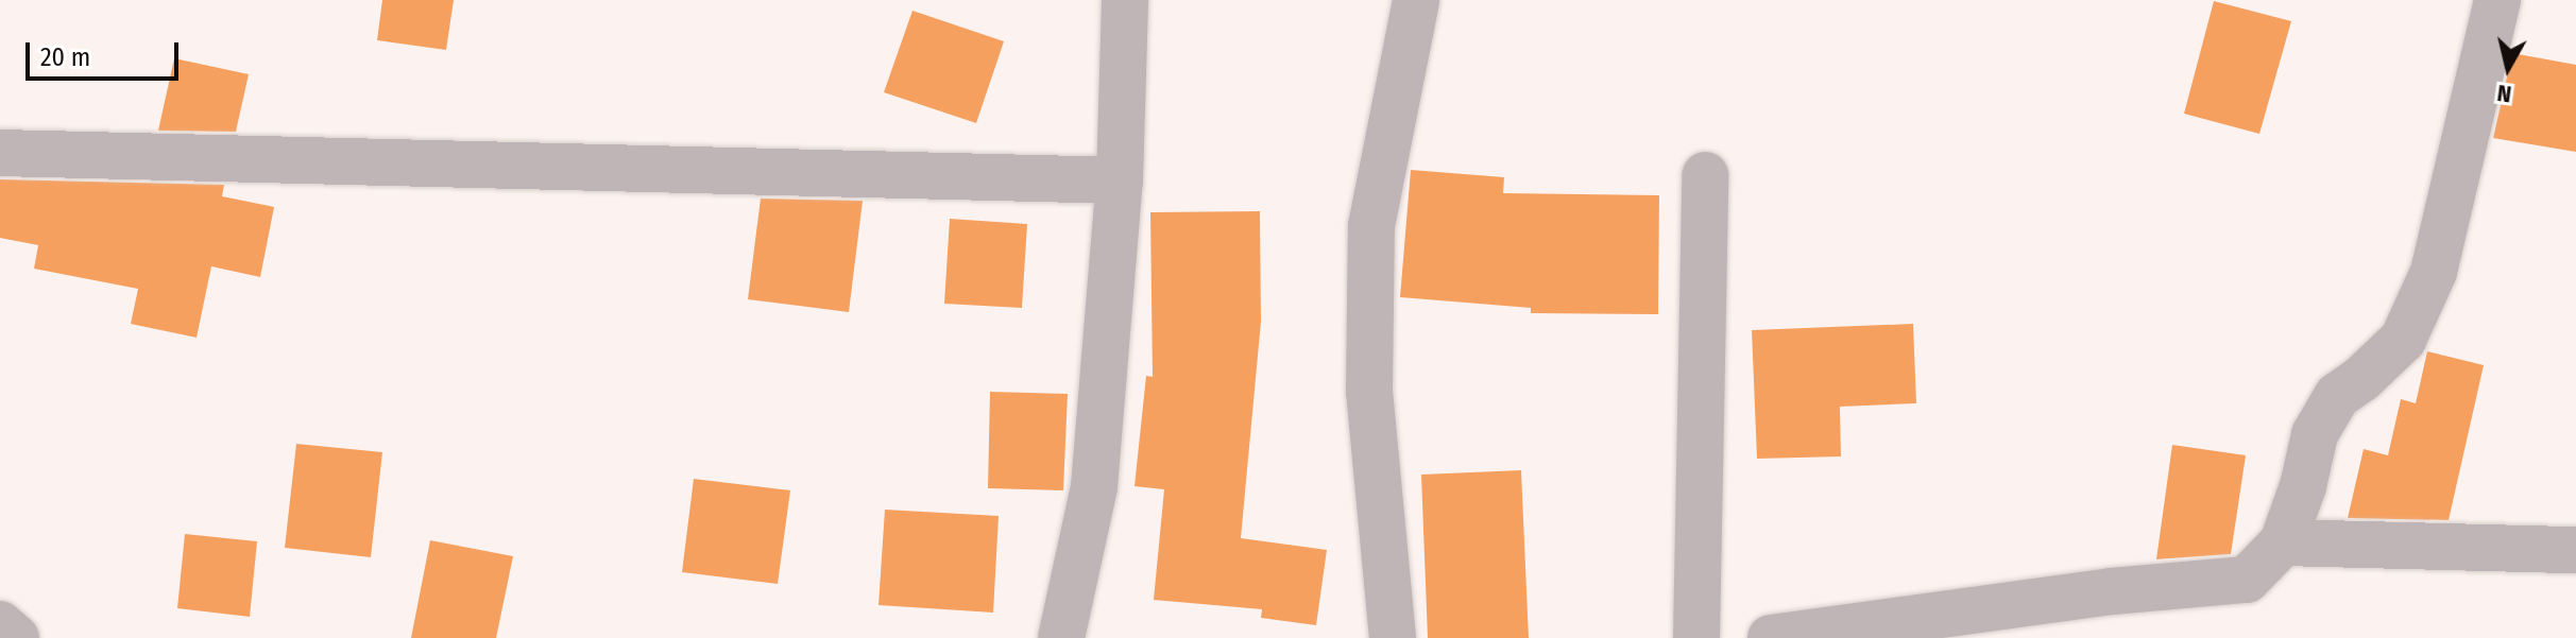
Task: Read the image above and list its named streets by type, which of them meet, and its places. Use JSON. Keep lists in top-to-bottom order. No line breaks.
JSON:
{"scale_bar":"20 m","north":"bottom"}
